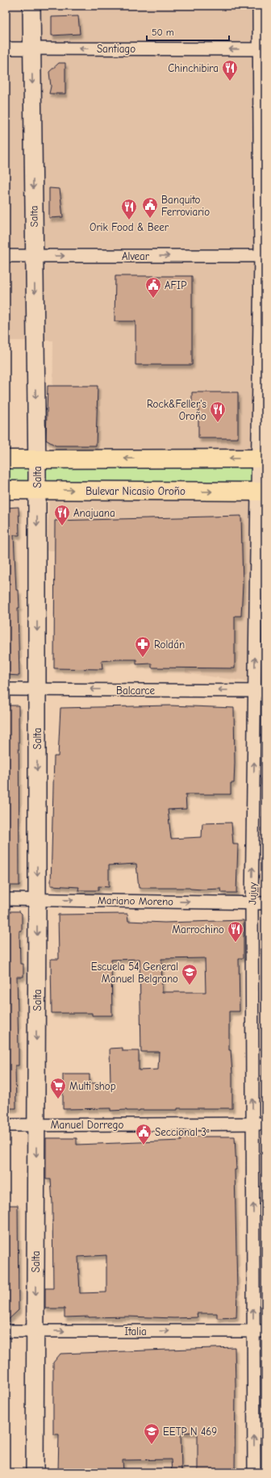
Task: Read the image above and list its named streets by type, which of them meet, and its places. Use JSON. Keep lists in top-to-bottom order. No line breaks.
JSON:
{"streets":{"main road":["Salta","Bulevar Nicasio Oroño"],"street":["Santiago","Alvear","Balcarce","Jujuy","Mariano Moreno","Manuel Dorrego","Italia"]},"crossings":[["Santiago","Salta"],["Santiago","Jujuy"],["Salta","Alvear"],["Salta","Bulevar Nicasio Oroño"],["Salta","Balcarce"],["Salta","Mariano Moreno"],["Salta","Manuel Dorrego"],["Salta","Italia"],["Alvear","Jujuy"],["Bulevar Nicasio Oroño","Jujuy"],["Balcarce","Jujuy"],["Jujuy","Mariano Moreno"],["Jujuy","Manuel Dorrego"],["Jujuy","Italia"]],"one_way":["Santiago","Salta","Alvear","Balcarce","Jujuy","Mariano Moreno","Italia"],"places":{"restaurant":["Chinchibira","Orik Food & Beer","Rock&Feller's Oroño","Anajuana","Marrochino"],"public building":["Banquito Ferroviario","AFIP","Seccional 3ª"],"pharmacy":["Roldán"],"school or university":["Escuela 54 General Manuel Belgrano","EETP N 469"],"supermarket":["Multi shop"]},"scale_bar":"50 m"}
